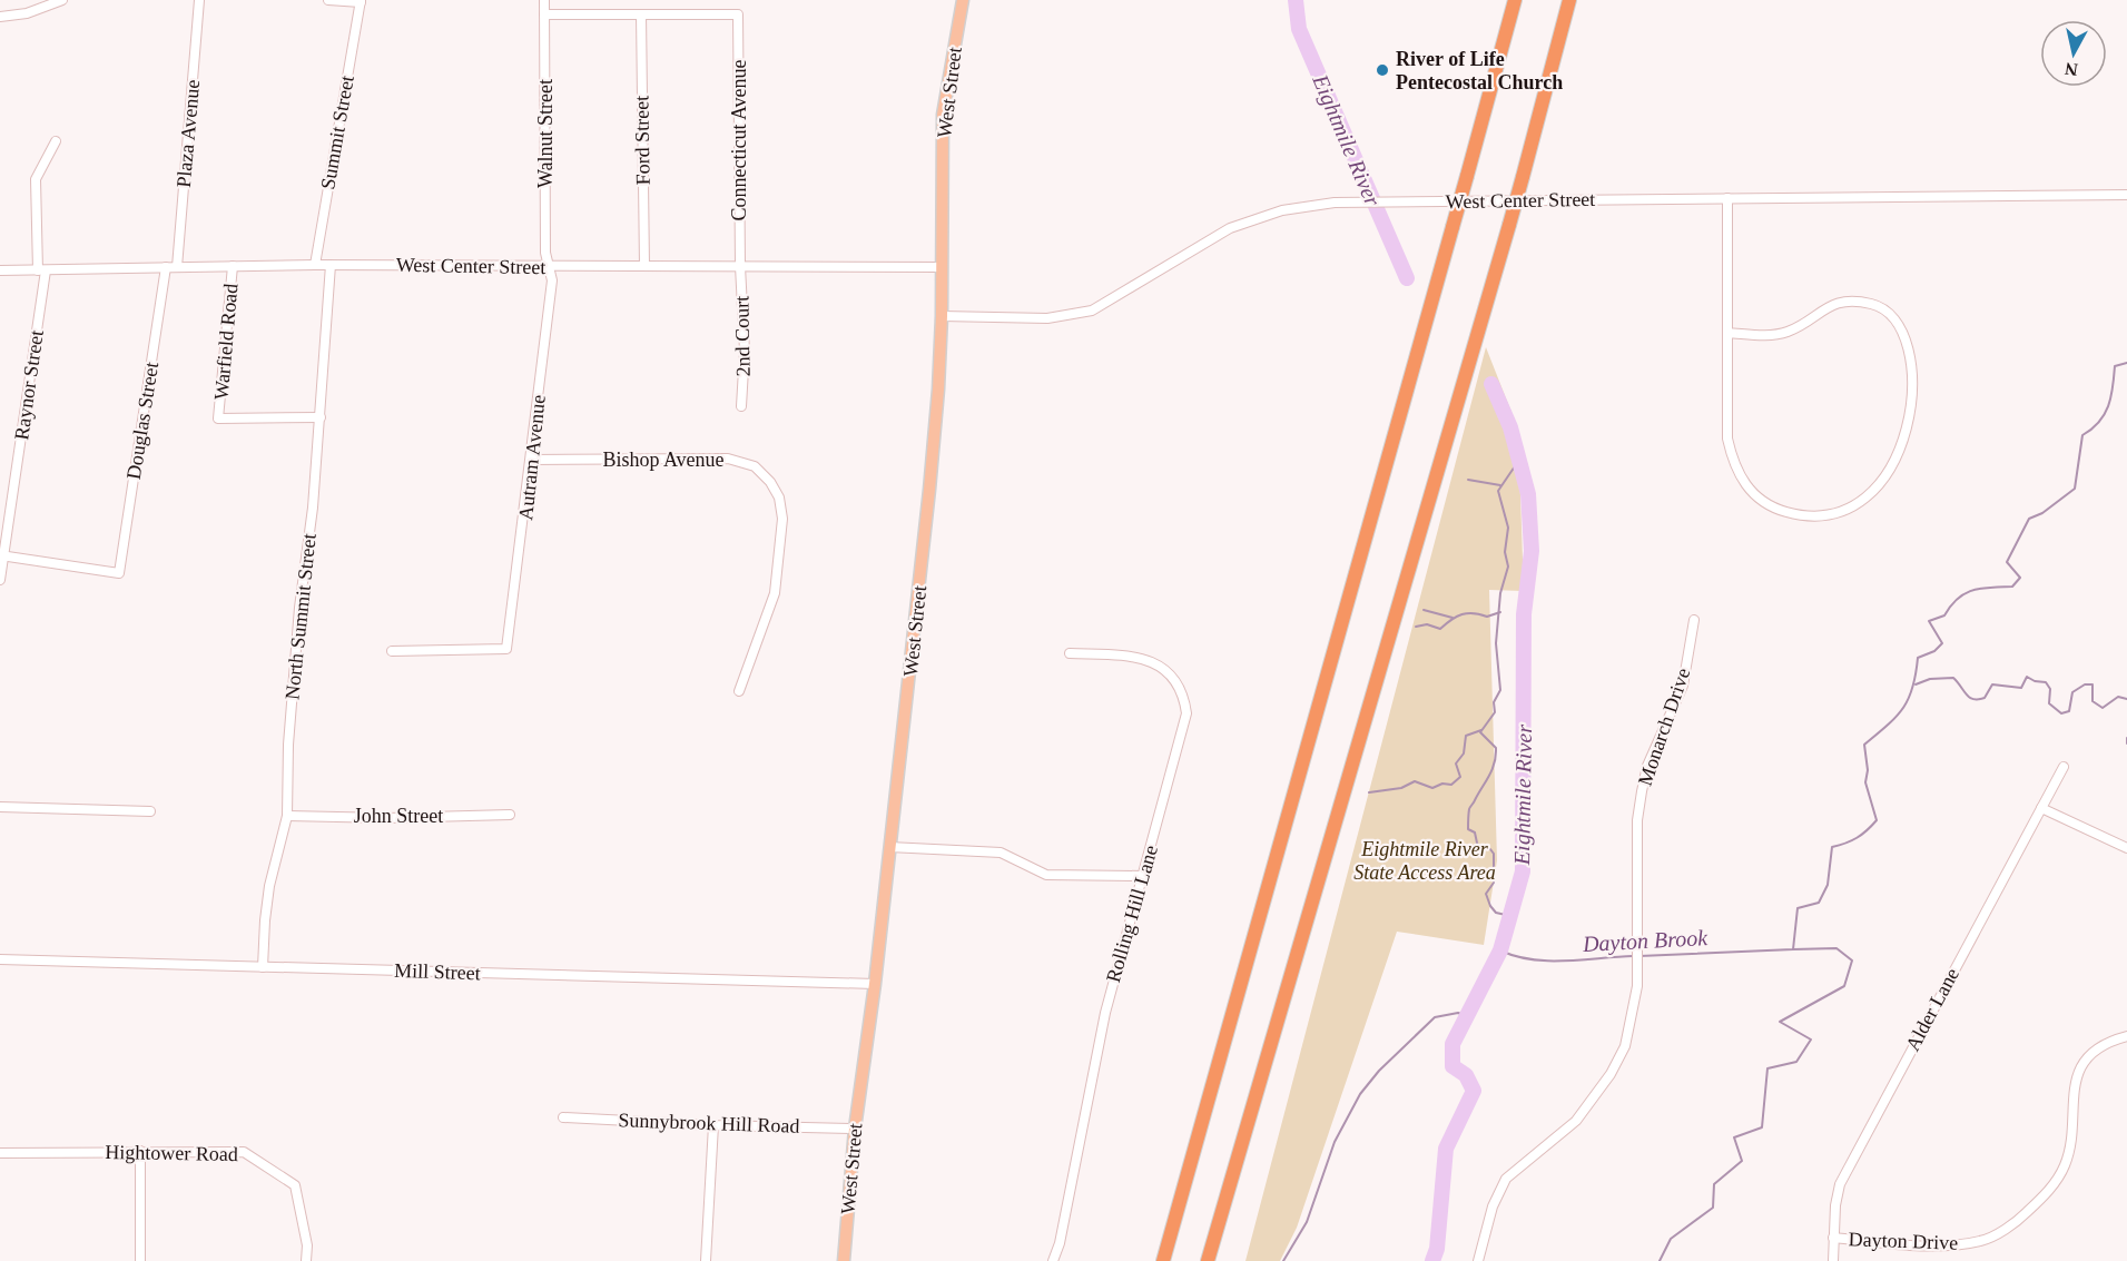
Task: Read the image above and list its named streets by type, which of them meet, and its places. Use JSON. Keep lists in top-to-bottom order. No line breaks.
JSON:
{"streets":{"main road":["West Street"],"street":["Summit Street","Plaza Avenue","Walnut Street","Ford Street","Connecticut Avenue","West Center Street","2nd Court","Warfield Road","Raynor Street","Douglas Street","Autram Avenue","Bishop Avenue","North Summit Street","Monarch Drive","John Street","Rolling Hill Lane","Mill Street","Alder Lane","Sunnybrook Hill Road","Hightower Road","Dayton Drive"]},"crossings":[["West Street","West Center Street"],["West Street","Mill Street"],["West Street","Sunnybrook Hill Road"],["Summit Street","West Center Street"],["Plaza Avenue","West Center Street"],["Walnut Street","West Center Street"],["Walnut Street","Autram Avenue"],["Ford Street","Connecticut Avenue"],["Ford Street","West Center Street"],["Connecticut Avenue","West Center Street"],["Connecticut Avenue","2nd Court"],["West Center Street","2nd Court"],["West Center Street","Warfield Road"],["West Center Street","Raynor Street"],["West Center Street","Douglas Street"],["West Center Street","Autram Avenue"],["West Center Street","North Summit Street"],["Warfield Road","North Summit Street"],["Raynor Street","Douglas Street"],["Autram Avenue","Bishop Avenue"],["North Summit Street","John Street"],["North Summit Street","Mill Street"],["Alder Lane","Dayton Drive"]],"water":["Eightmile River","Dayton Brook"],"parks":["Eightmile River State Access Area"],"places":["River of Life Pentecostal Church"],"north":"bottom"}
